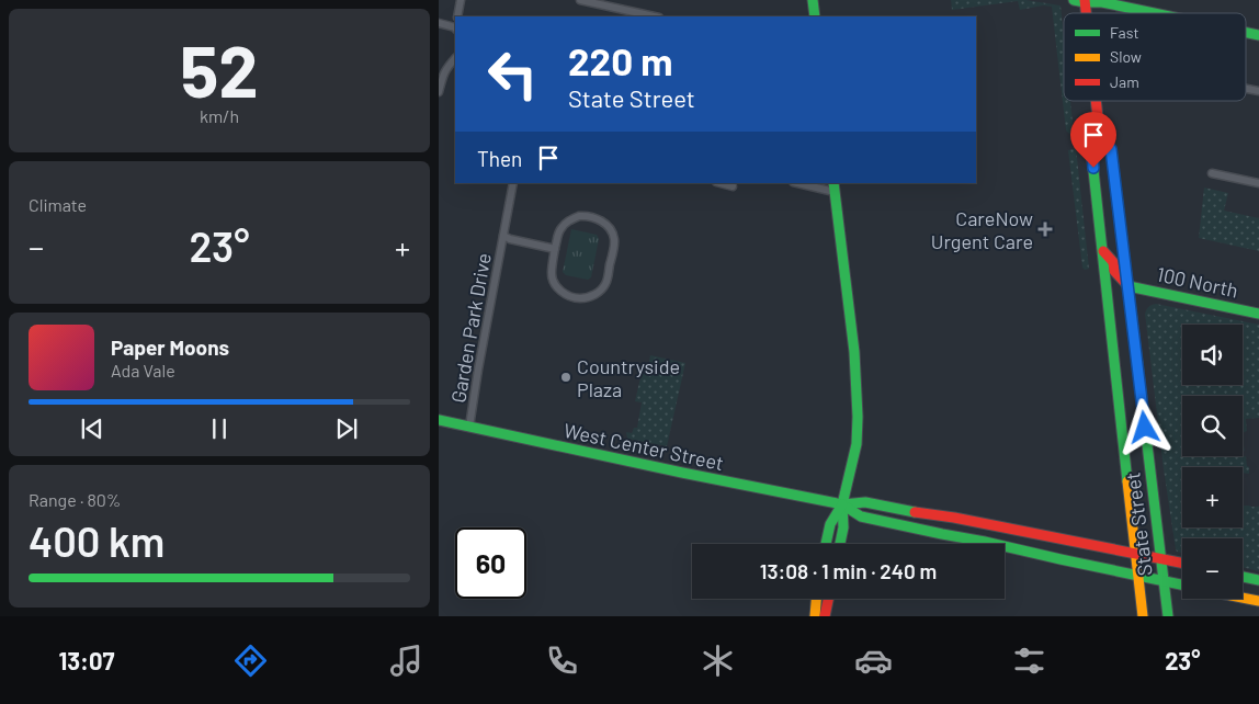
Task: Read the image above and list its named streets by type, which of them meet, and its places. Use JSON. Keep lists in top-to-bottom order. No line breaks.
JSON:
{"streets":{"main road":["100 North","West Center Street","State Street"],"street":["Garden Park Drive"]},"crossings":[["100 North","State Street"],["Garden Park Drive","West Center Street"],["West Center Street","State Street"]],"places":{"health":["CareNow Urgent Care"],"other":["Countryside Plaza"]},"legend":["Fast","Slow","Jam"],"page":{"tile":[["52","km/h"],"Climate",["Range · 80%","400 km"]],"turn":["220 m","State Street"],"then":"Then","heat":["−","23°","+"],"song":["Paper Moons","Ada Vale"],"map_buttons":["+","−"],"limit":"60","trip":"13:08 · 1 min · 240 m","tabs":["13:07","23°"]}}
